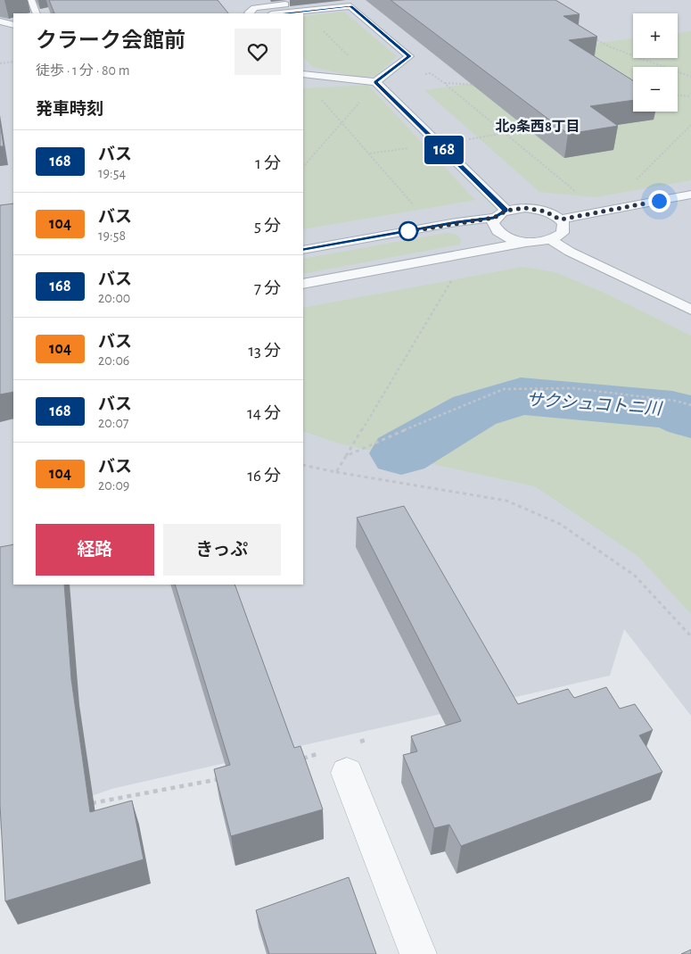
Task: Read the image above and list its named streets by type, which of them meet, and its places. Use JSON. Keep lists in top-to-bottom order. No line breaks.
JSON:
{"districts":["北9条西8丁目"],"water":["サクシュコトニ川"],"lines":["bus line 168"],"page":{"on_map":"168","map_buttons":["+","−"],"heading":[["クラーク会館前","徒歩 · 1 分 · 80 m"],"発車時刻"],"list":[{"mark":"168","name":"バス","note":"19:54","value":"1 分"},{"mark":"104","name":"バス","note":"19:58","value":"5 分"},{"mark":"168","name":"バス","note":"20:00","value":"7 分"},{"mark":"104","name":"バス","note":"20:06","value":"13 分"},{"mark":"168","name":"バス","note":"20:07","value":"14 分"},{"mark":"104","name":"バス","note":"20:09","value":"16 分"}],"buttons":["経路","きっぷ"]}}
